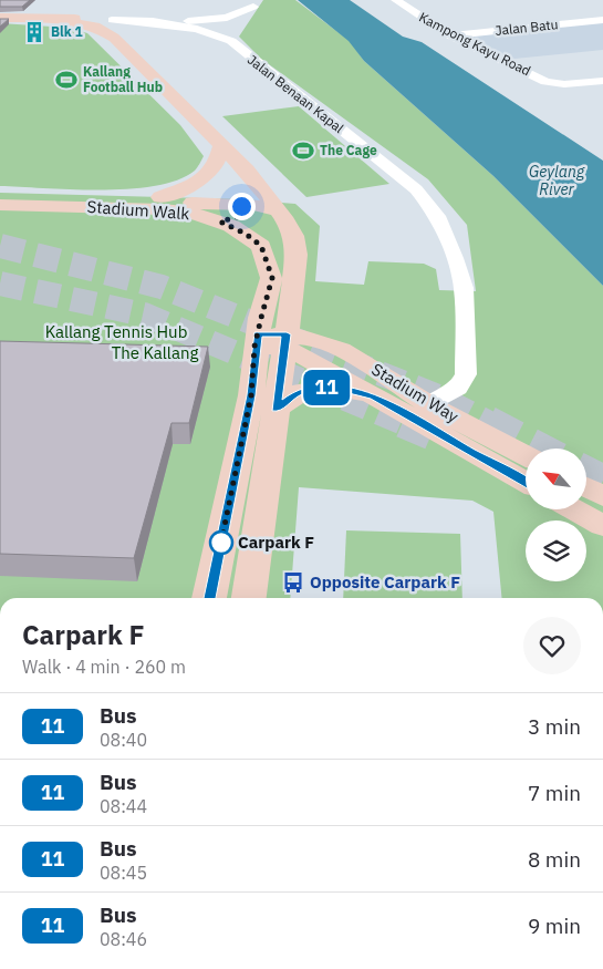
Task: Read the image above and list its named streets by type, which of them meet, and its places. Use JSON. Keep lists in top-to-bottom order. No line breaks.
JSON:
{"streets":{"street":["Jalan Batu","Kampong Kayu Road","Jalan Benaan Kapal","Stadium Walk","Stadium Way"]},"crossings":[["Jalan Batu","Kampong Kayu Road"],["Jalan Benaan Kapal","Stadium Way"],["Stadium Walk","Stadium Way"]],"water":["Geylang River"],"parks":["Kallang Tennis Hub","The Kallang"],"places":{"building":["Blk 1"],"sports":["Kallang Football Hub","The Cage"],"other":["Carpark F"],"bus stop":["Opposite Carpark F"]},"lines":["bus line 11"],"north":"top left","page":{"on_map":"11","heading":["Carpark F","Walk · 4 min · 260 m"],"list":[{"mark":"11","name":"Bus","note":"08:40","value":"3 min"},{"mark":"11","name":"Bus","note":"08:44","value":"7 min"},{"mark":"11","name":"Bus","note":"08:45","value":"8 min"},{"mark":"11","name":"Bus","note":"08:46","value":"9 min"}]}}
